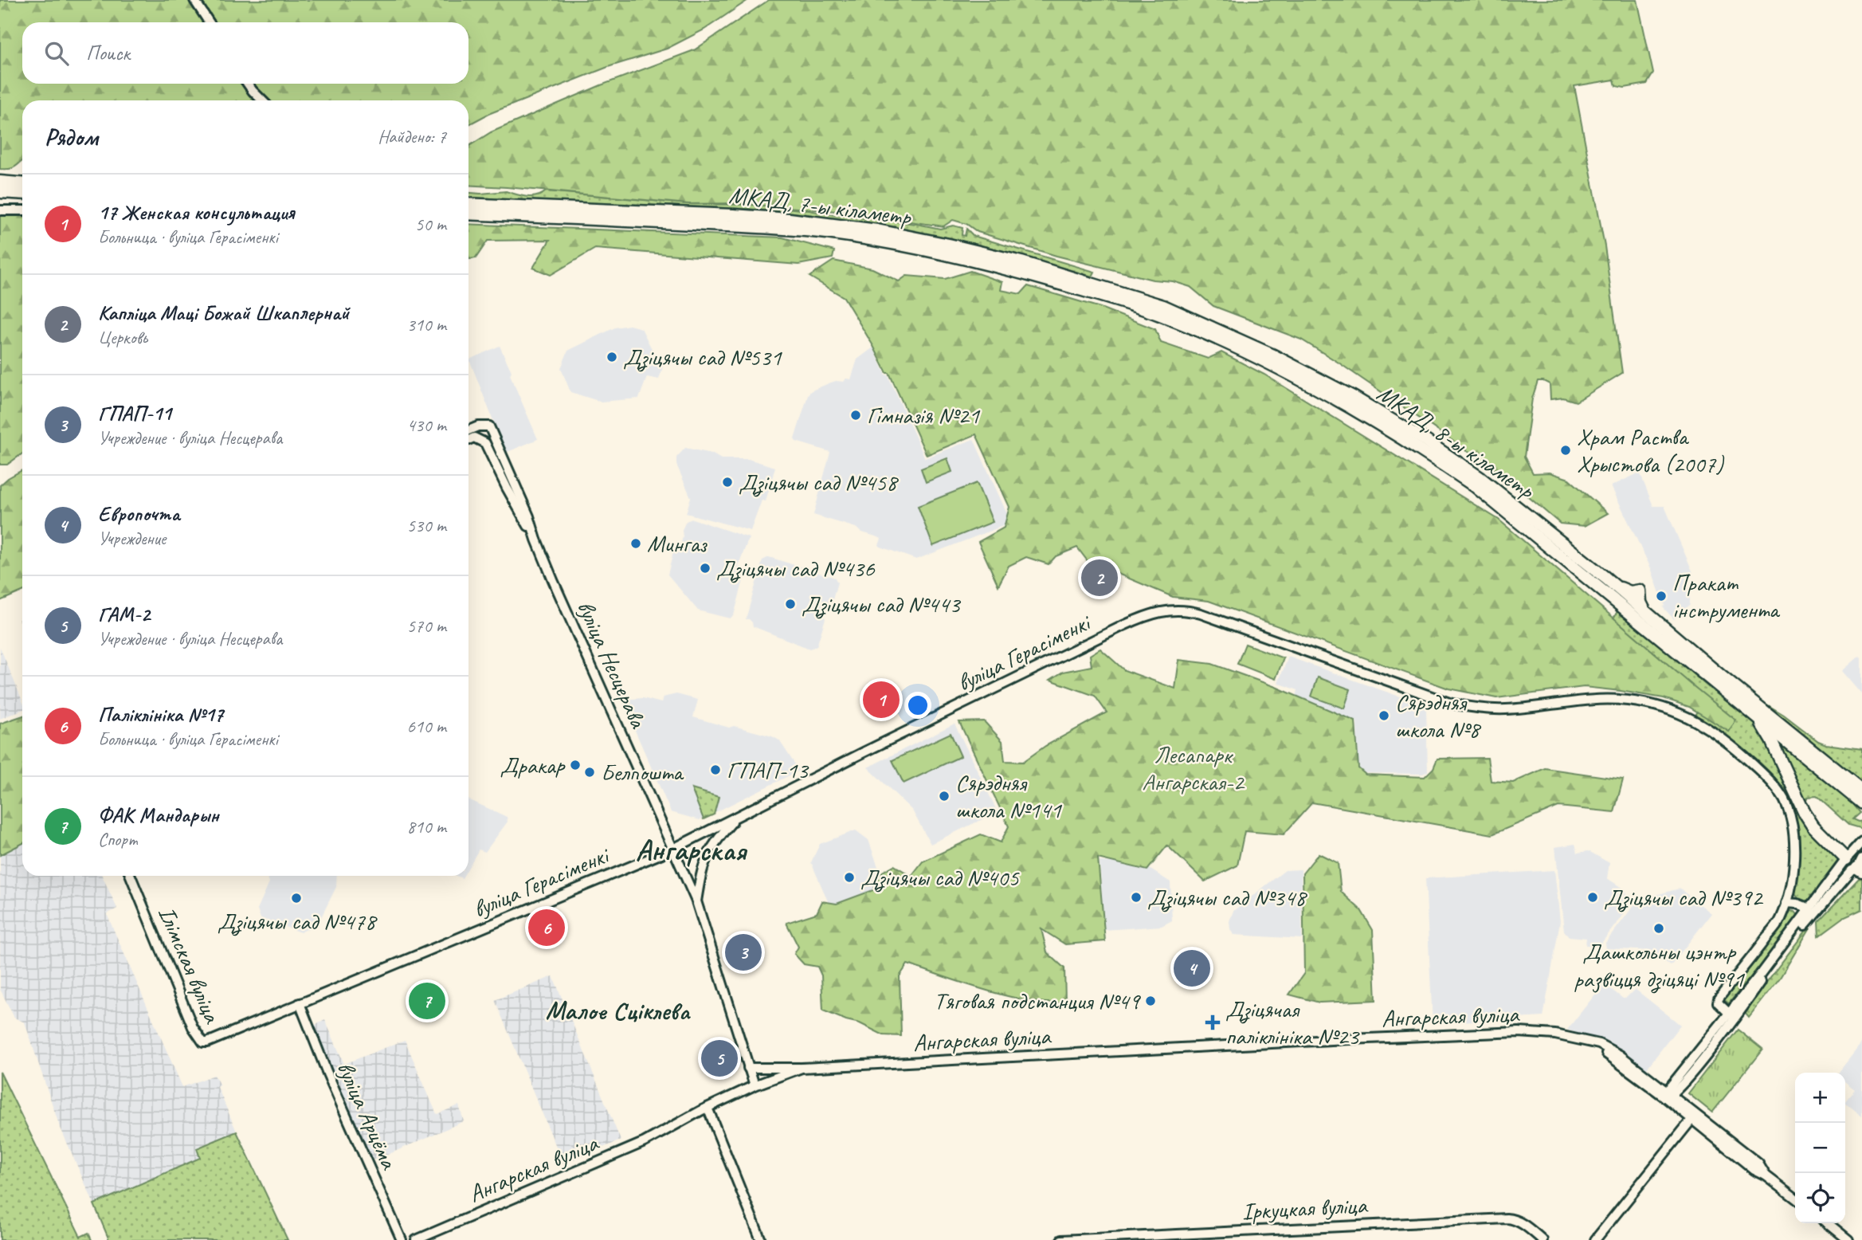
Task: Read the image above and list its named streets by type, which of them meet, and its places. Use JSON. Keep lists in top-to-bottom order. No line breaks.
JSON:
{"streets":{"highway":["МКАД, 7-ы кіламетр","МКАД, 8-ы кіламетр"],"street":["вуліца Герасіменкі","вуліца Несцерава","Ілімская вуліца","Ангарская вуліца","вуліца Арцёма","Іркуцкая вуліца"]},"crossings":[["МКАД, 7-ы кіламетр","МКАД, 8-ы кіламетр"],["вуліца Герасіменкі","вуліца Несцерава"],["вуліца Герасіменкі","Ілімская вуліца"],["вуліца Герасіменкі","вуліца Арцёма"],["вуліца Несцерава","Ангарская вуліца"]],"districts":["Ангарская","Малое Сціклева"],"parks":["Лесапарк Ангарская-2"],"places":{"other":["Дзіцячы сад №531","Гімназія №21","Храм Раства Хрыстова (2007)","Дзіцячы сад №458","Мингаз","Дзіцячы сад №436","Пракат інструмента","Дзіцячы сад №443","Сярэдняя школа №8","Дракар","ГПАП-13","Белпошта","Сярэдняя школа №141","Дзіцячы сад №405","Дзіцячы сад №348","Дзіцячы сад №392","Дзіцячы сад №478","Дашкольны цэнтр развіцця дзіцяці №91","Тяговая подстанция №49"],"health":["Дзіцячая паліклініка №23"]},"page":{"search":"Поиск","heading":["Рядом","Найдено: 7"],"list":[{"mark":"1","name":"17 Женская консультация","note":"Больница · вуліца Герасіменкі","value":"50 m"},{"mark":"2","name":"Капліца Маці Божай Шкаплернай","note":"Церковь","value":"310 m"},{"mark":"3","name":"ГПАП-11","note":"Учреждение · вуліца Несцерава","value":"430 m"},{"mark":"4","name":"Европочта","note":"Учреждение","value":"530 m"},{"mark":"5","name":"ГАМ-2","note":"Учреждение · вуліца Несцерава","value":"570 m"},{"mark":"6","name":"Паліклініка №17","note":"Больница · вуліца Герасіменкі","value":"610 m"},{"mark":"7","name":"ФАК Мандарын","note":"Спорт","value":"810 m"}],"pins":["2","1","6","3","4","7","5"],"map_buttons":["+","−"]}}
